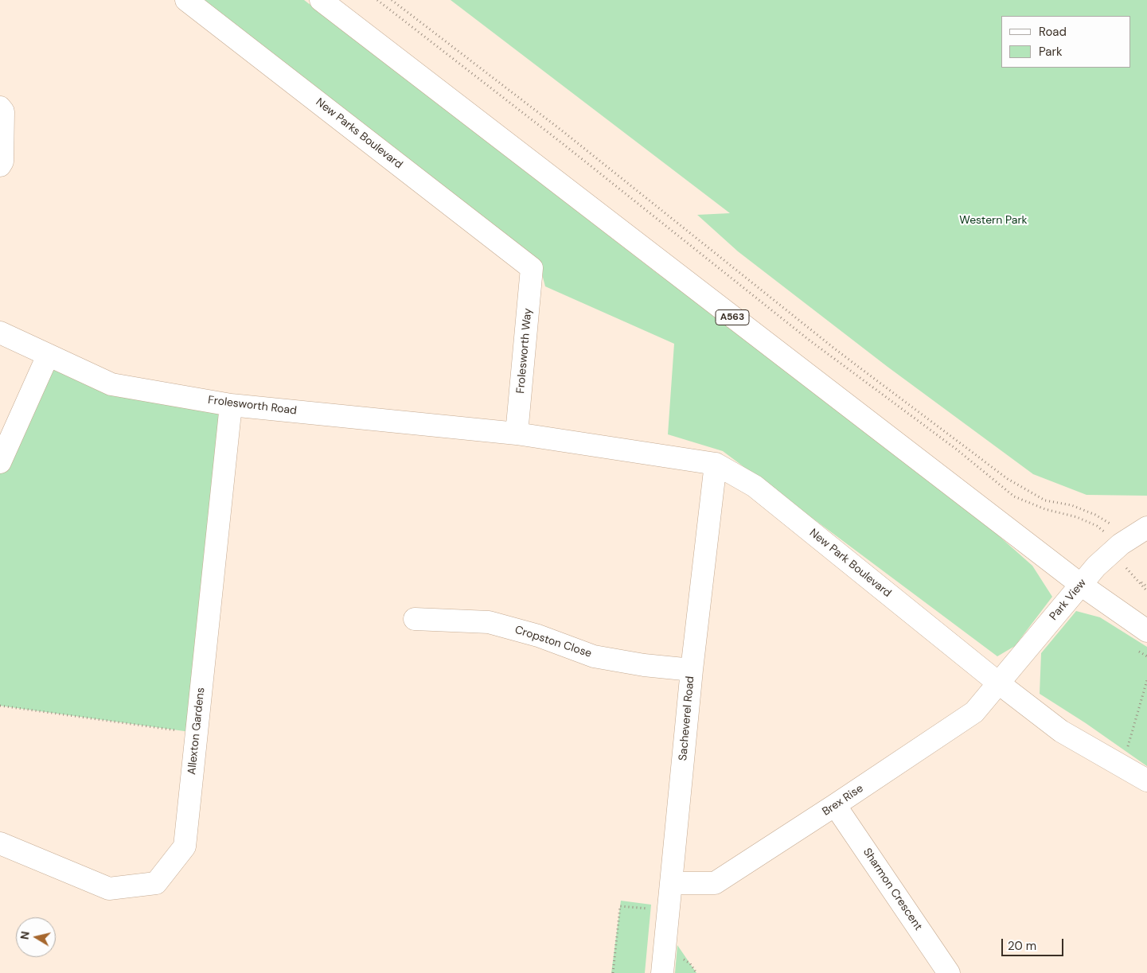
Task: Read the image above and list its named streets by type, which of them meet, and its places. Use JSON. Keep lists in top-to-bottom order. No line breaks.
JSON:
{"streets":{"main road":["New Parks Boulevard","A563","Frolesworth Way","Frolesworth Road","New Park Boulevard","Park View","Cropston Close","Sacheverel Road","Allexton Gardens","Brex Rise","Sharmon Crescent"]},"crossings":[["New Parks Boulevard","Frolesworth Way"],["A563","Park View"],["Frolesworth Way","Frolesworth Road"],["Frolesworth Way","New Park Boulevard"],["Frolesworth Road","New Park Boulevard"],["Frolesworth Road","Allexton Gardens"],["New Park Boulevard","Park View"],["New Park Boulevard","Sacheverel Road"],["New Park Boulevard","Brex Rise"],["Park View","Brex Rise"],["Cropston Close","Sacheverel Road"],["Sacheverel Road","Brex Rise"],["Brex Rise","Sharmon Crescent"]],"parks":["Western Park"],"legend":["Road","Park"],"scale_bar":"20 m","north":"left"}
